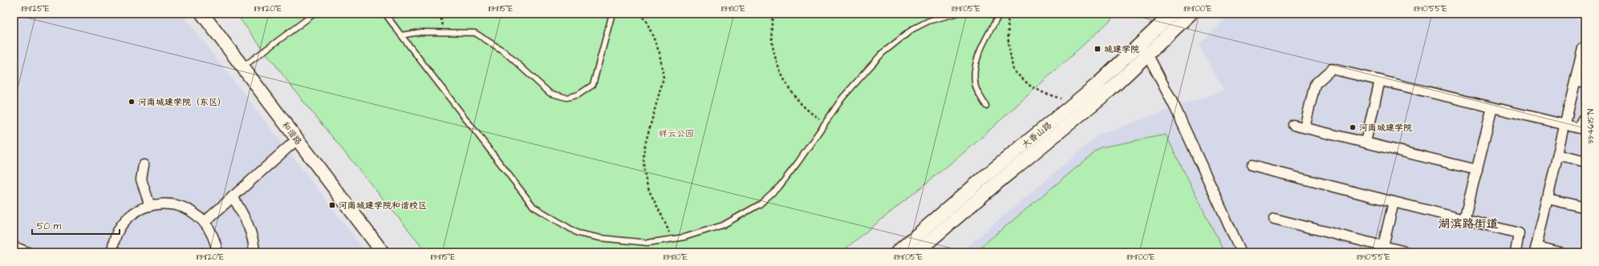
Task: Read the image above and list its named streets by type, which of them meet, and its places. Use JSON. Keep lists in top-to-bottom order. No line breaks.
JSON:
{"streets":{"main road":["和谐路","大香山路"]},"districts":["湖滨路街道"],"parks":["祥云公园"],"places":{"transit":["城建学院","河南城建学院和谐校区"],"other":["河南城建学院（东区）","河南城建学院"]},"scale_bar":"50 m","coordinates":["113°11'25\"E","113°11'20\"E","113°11'15\"E","113°11'10\"E","113°11'05\"E","113°11'00\"E","113°10'55\"E","33°46'15\"N"]}
